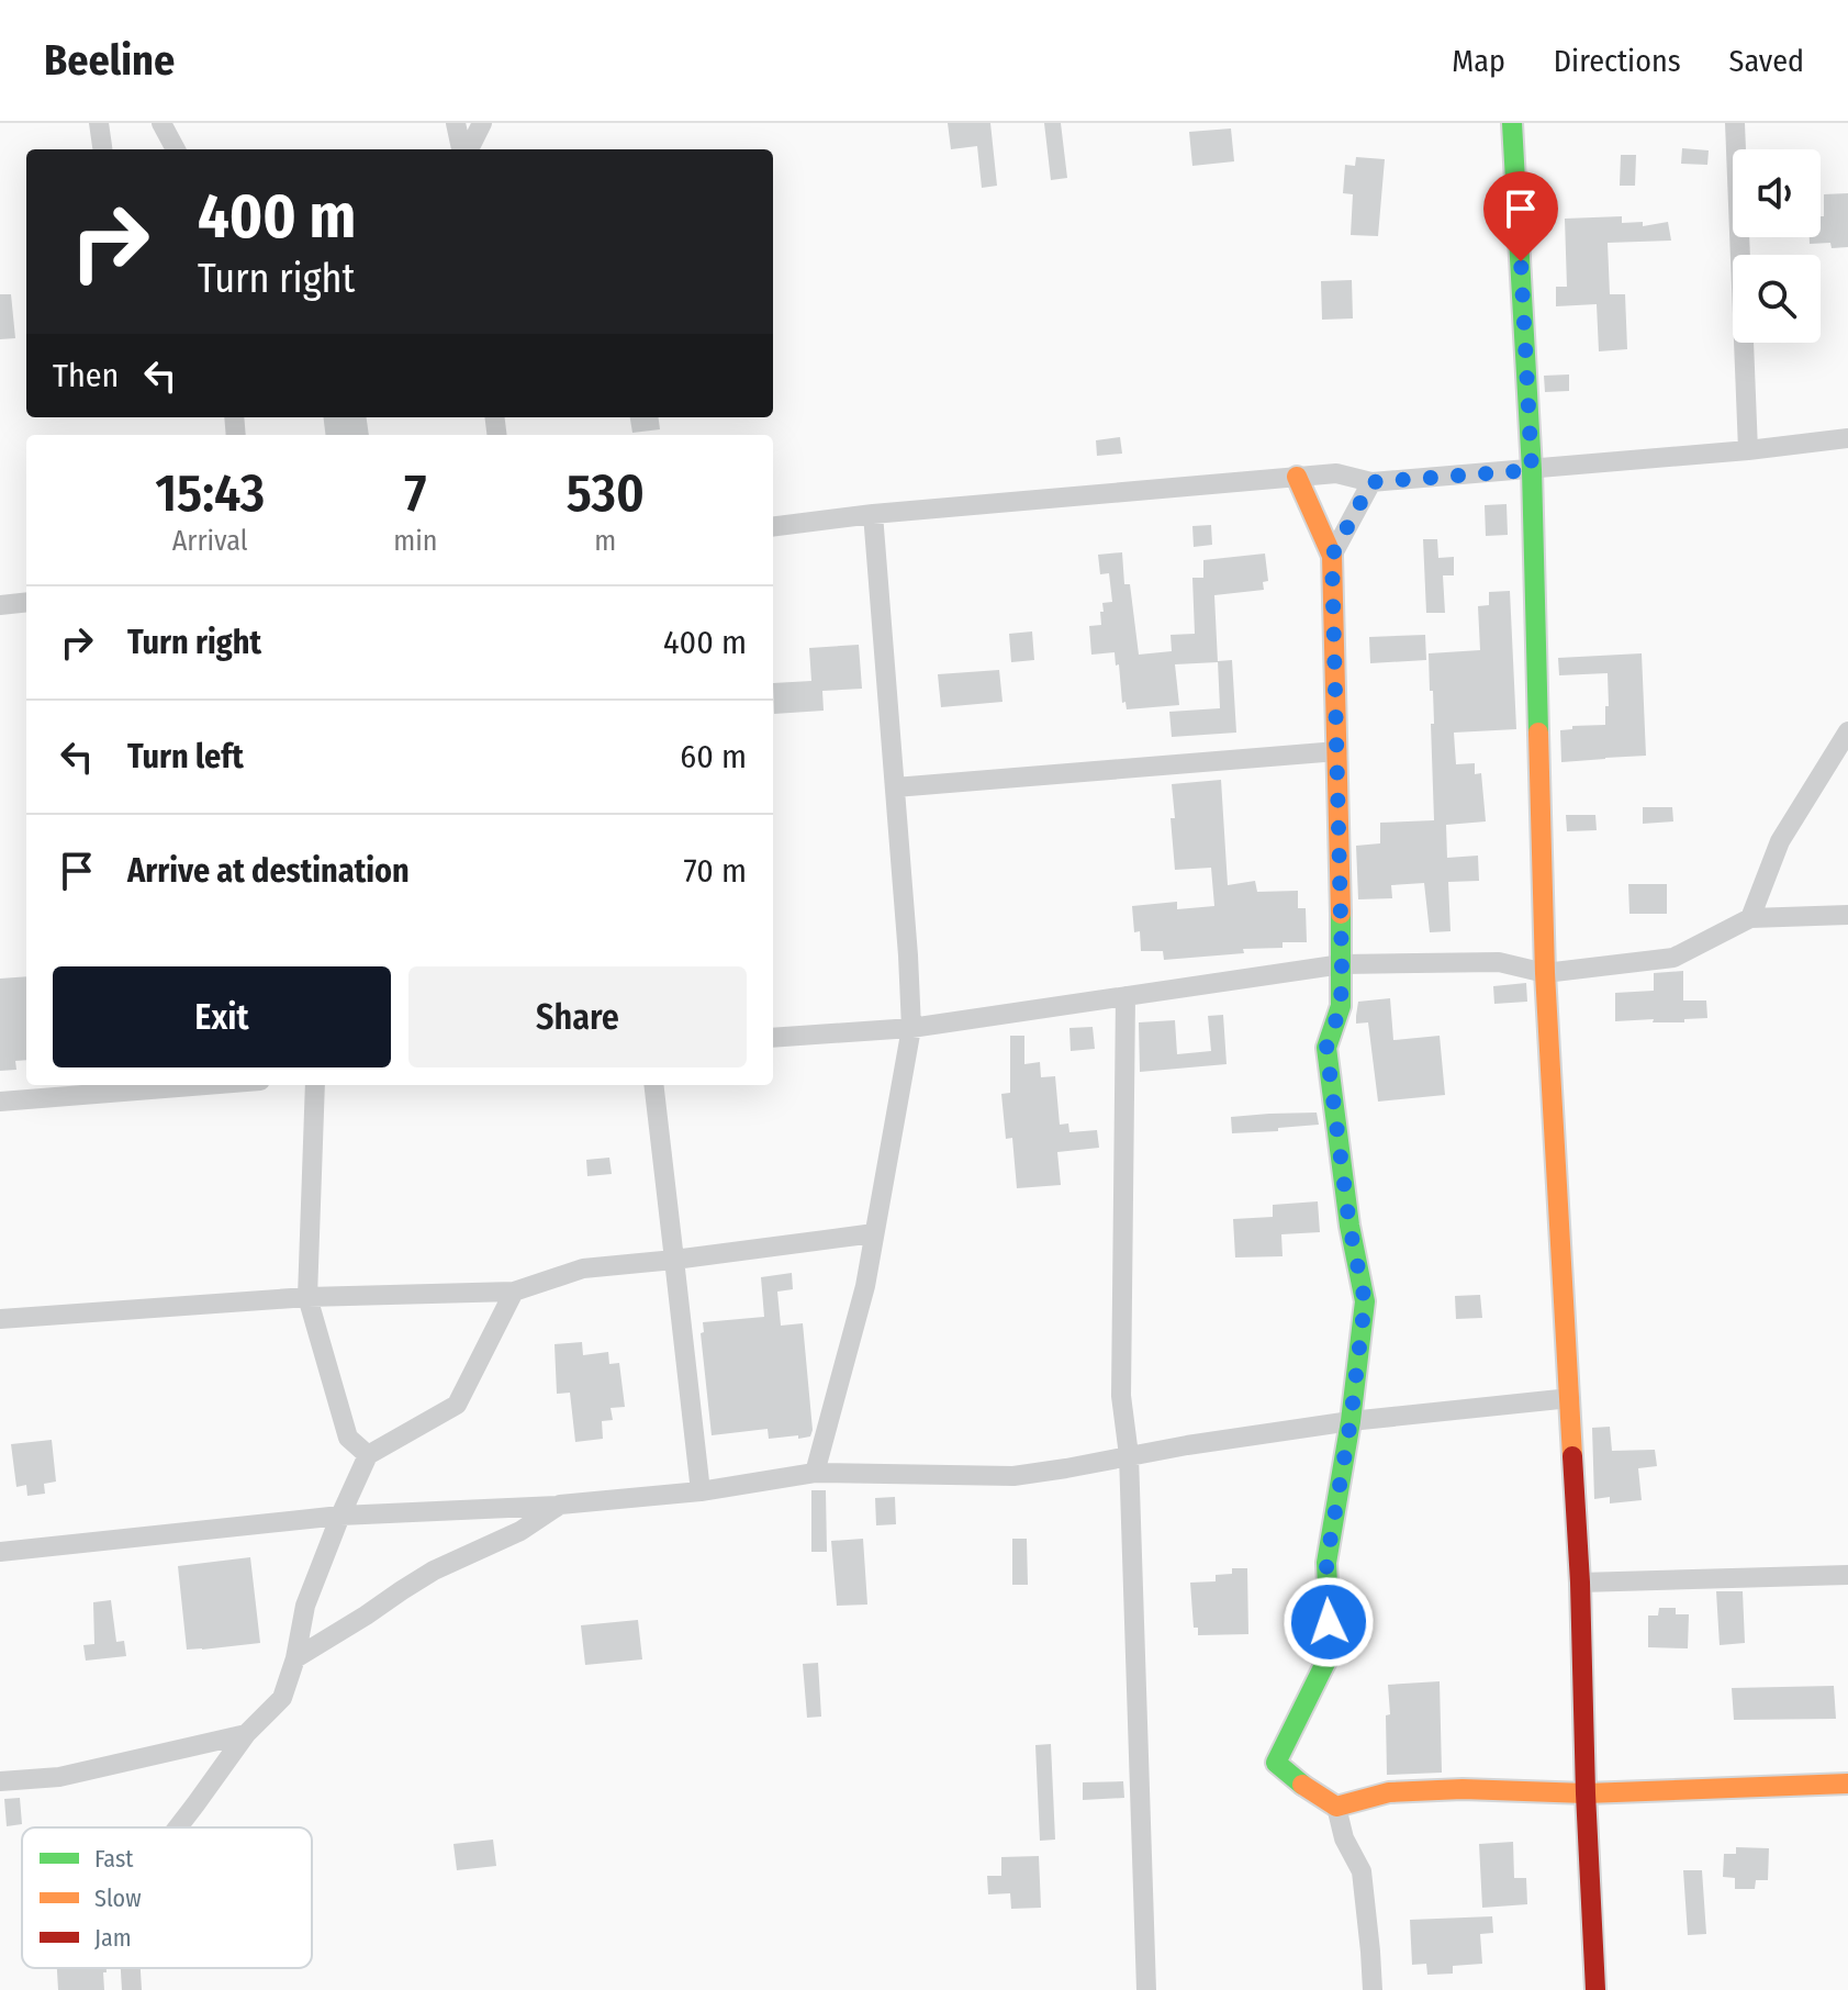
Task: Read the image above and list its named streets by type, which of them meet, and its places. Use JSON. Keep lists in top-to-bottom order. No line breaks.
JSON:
{"legend":["Fast","Slow","Jam"],"page":{"header":"Beeline","nav":["Map","Directions","Saved"],"turn":["400 m","Turn right"],"then":"Then","eta":["15:43","Arrival","7","min","530","m"],"list":[{"name":"Turn right","value":"400 m"},{"name":"Turn left","value":"60 m"},{"name":"Arrive at destination","value":"70 m"}],"buttons":["Exit","Share"]}}
